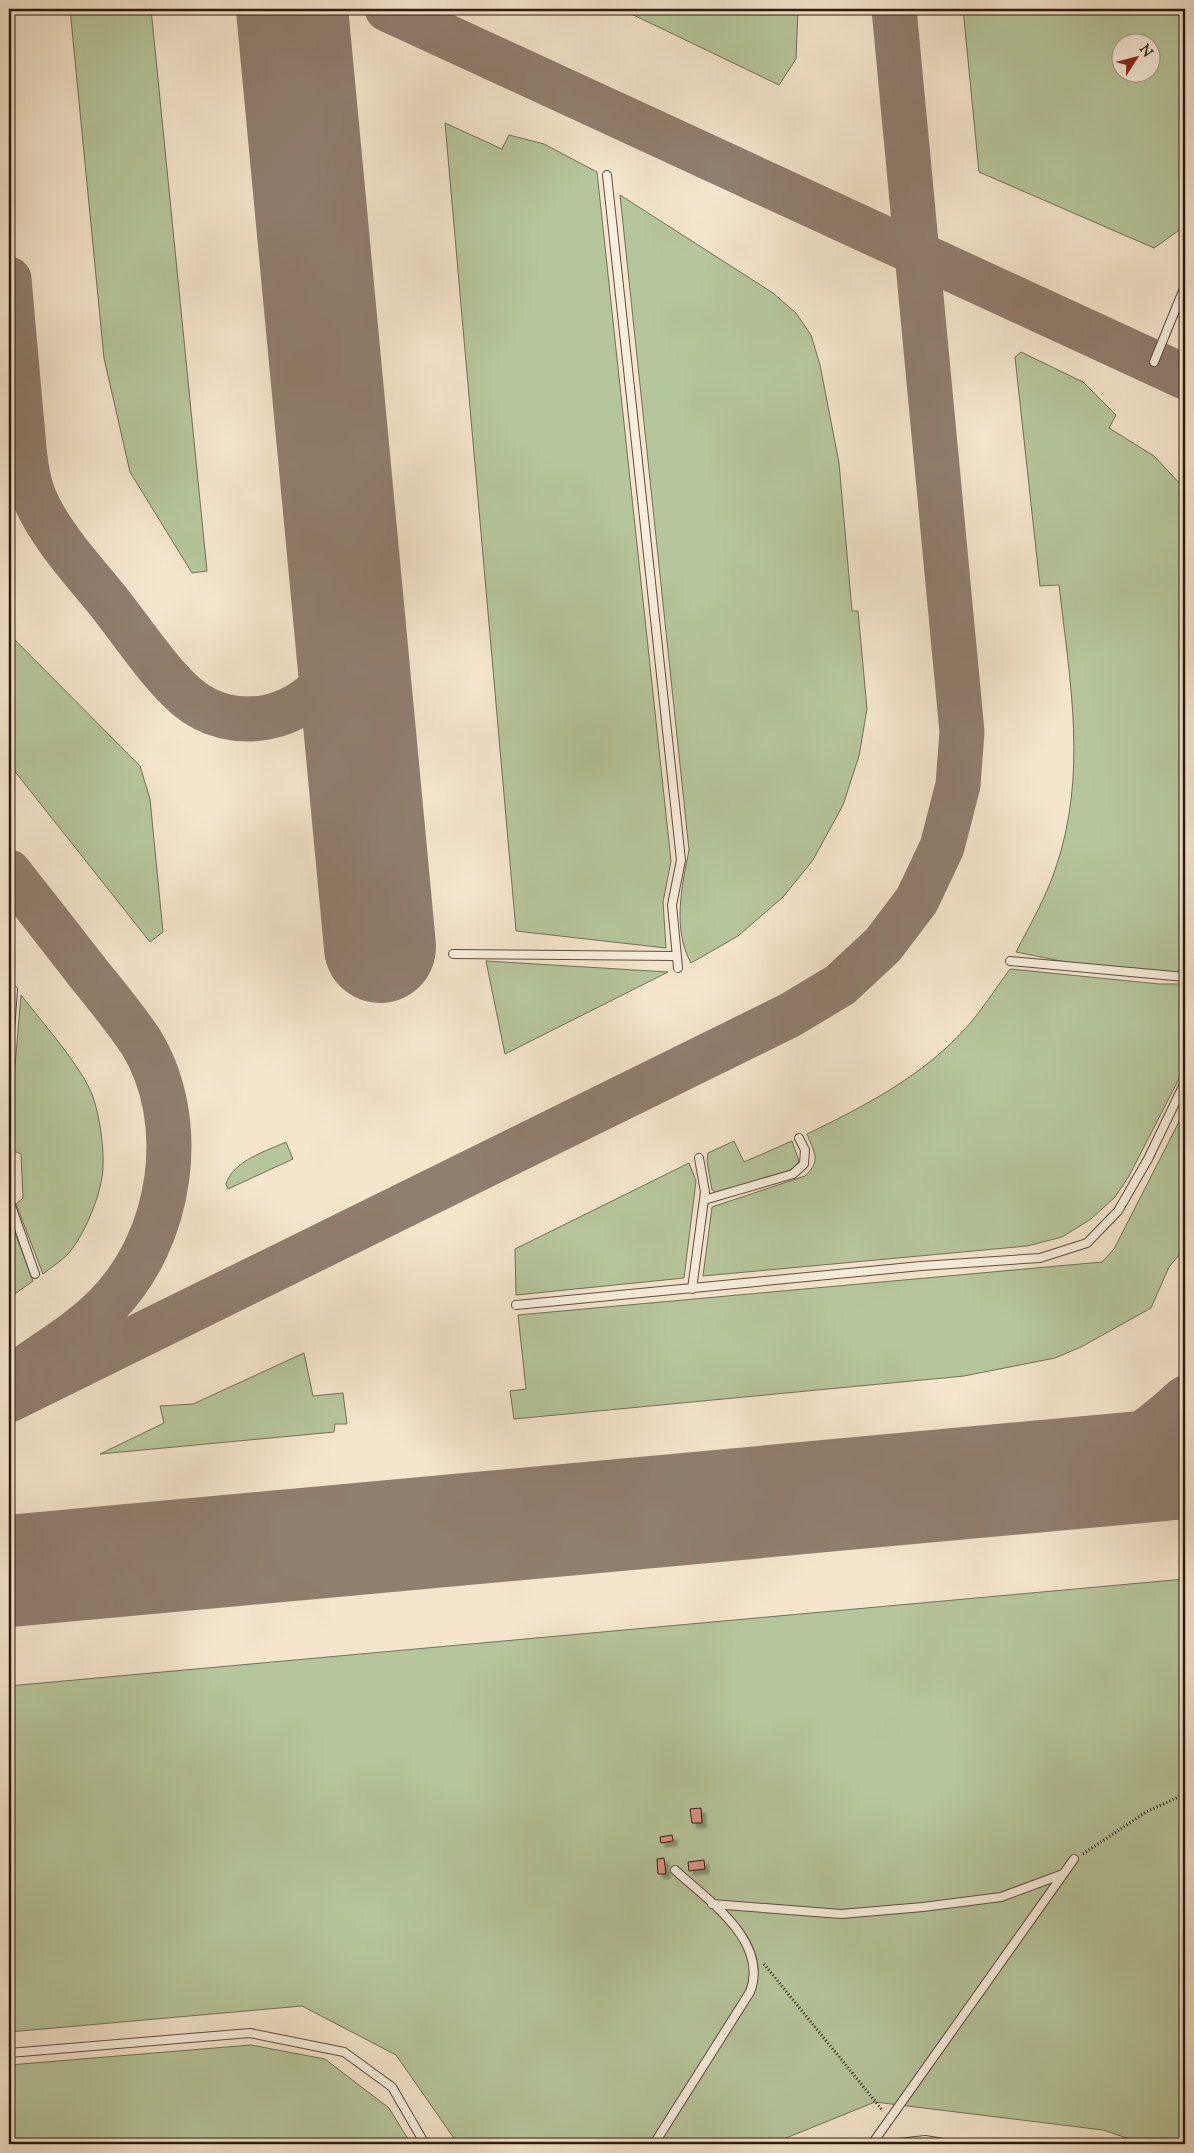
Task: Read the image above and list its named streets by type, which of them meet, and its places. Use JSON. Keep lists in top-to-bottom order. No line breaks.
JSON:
{"north":"top right"}
